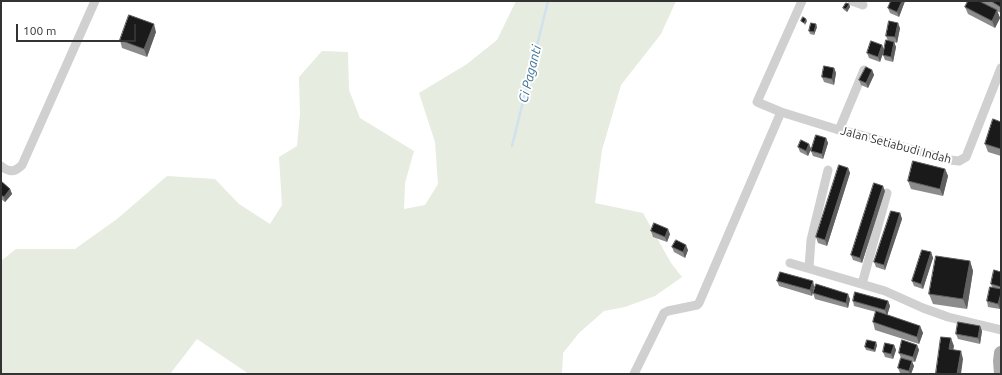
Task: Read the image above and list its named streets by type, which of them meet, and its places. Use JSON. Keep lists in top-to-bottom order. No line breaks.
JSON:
{"streets":{"street":["Jalan Setiabudi Indah"]},"water":["Ci Paganti"],"scale_bar":"100 m"}
